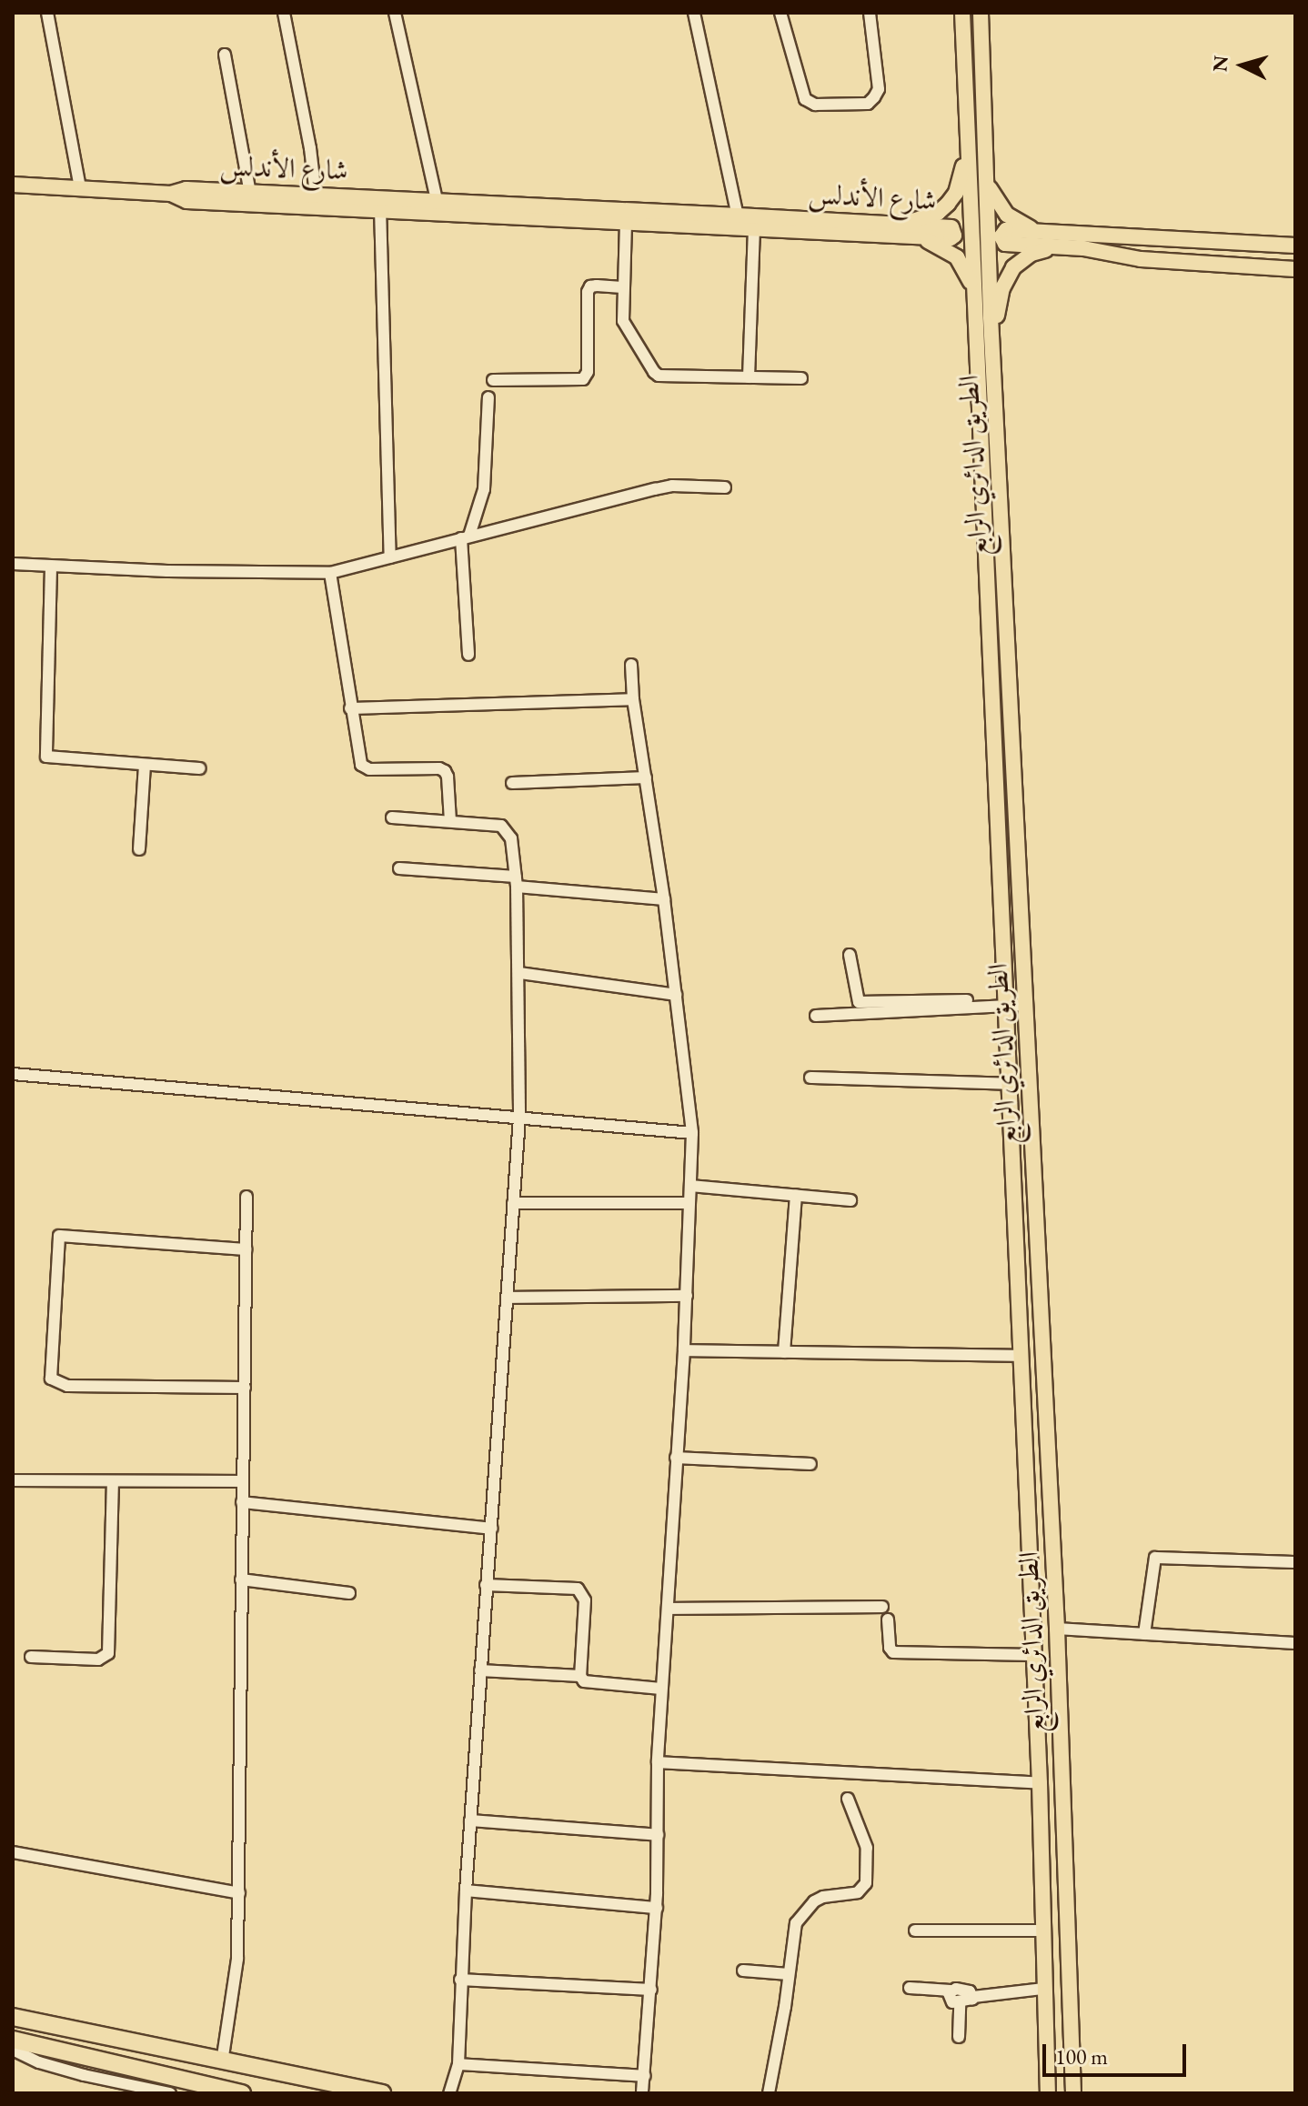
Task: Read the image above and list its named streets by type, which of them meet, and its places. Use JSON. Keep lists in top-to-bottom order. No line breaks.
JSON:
{"streets":{"main road":["شارع الأندلس","الطريق الدائري الرابع"]},"scale_bar":"100 m","north":"left"}
